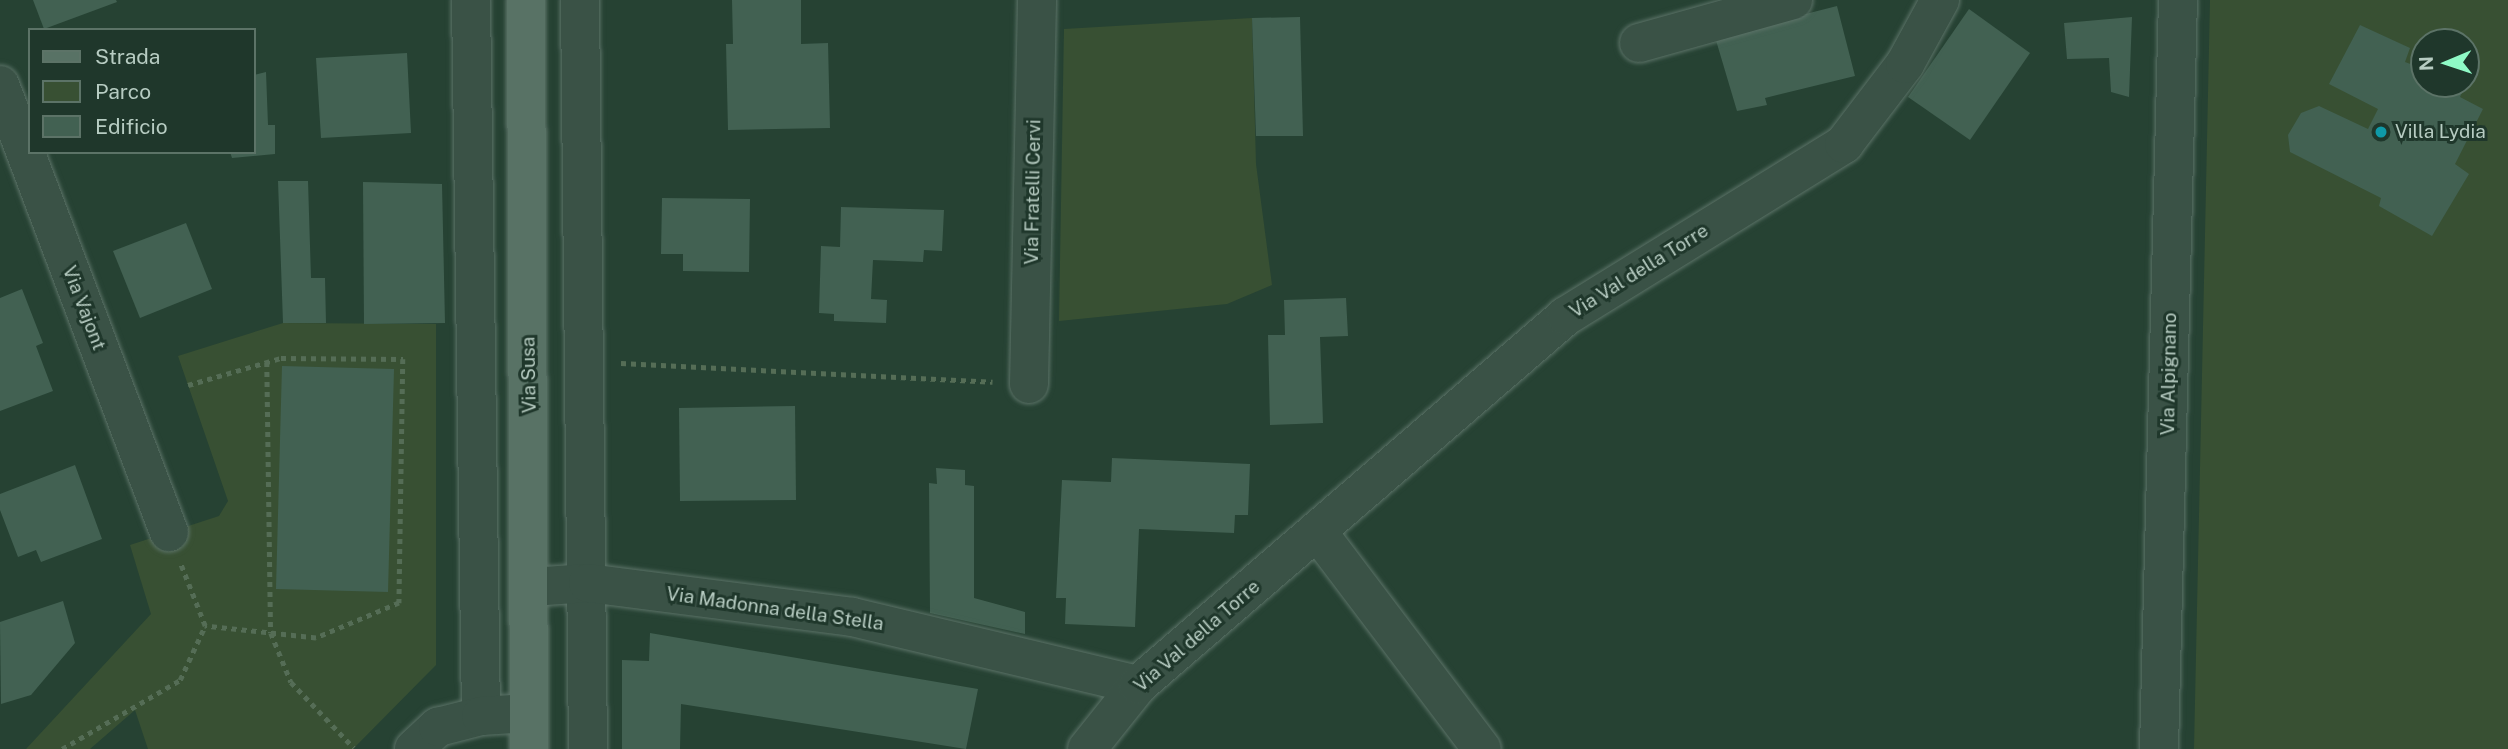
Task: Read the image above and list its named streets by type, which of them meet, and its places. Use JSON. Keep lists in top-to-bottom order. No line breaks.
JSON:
{"streets":{"main road":["Via Susa"],"street":["Via Fratelli Cervi","Via Val della Torre","Via Vajont","Via Alpignano","Via Madonna della Stella"]},"crossings":[["Via Val della Torre","Via Madonna della Stella"],["Via Susa","Via Madonna della Stella"]],"places":["Villa Lydia"],"legend":["Strada","Parco","Edificio"],"north":"left"}
